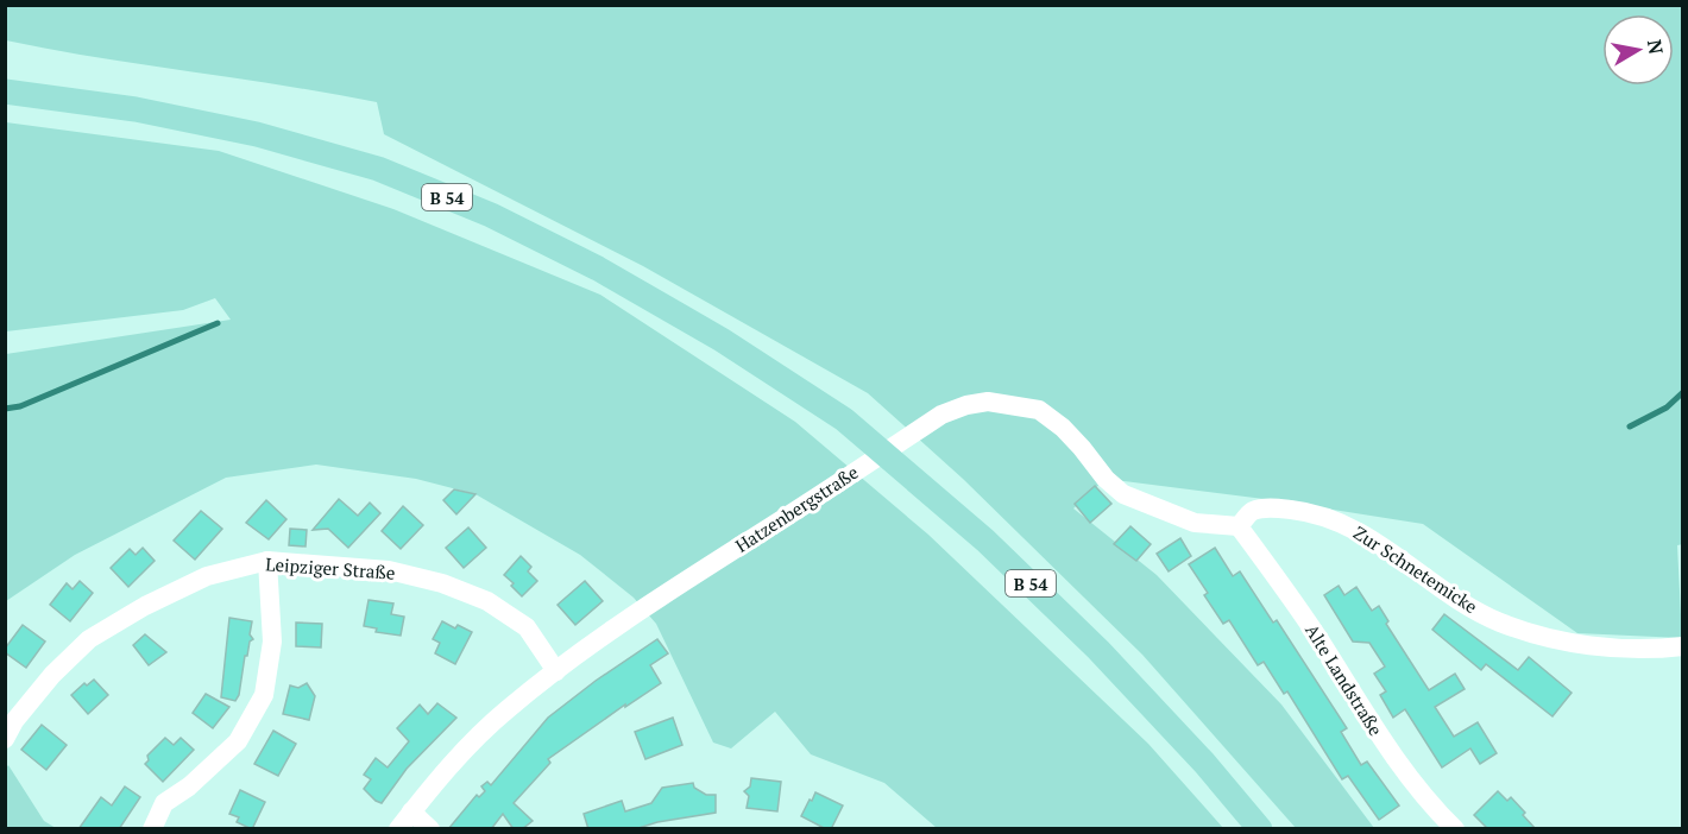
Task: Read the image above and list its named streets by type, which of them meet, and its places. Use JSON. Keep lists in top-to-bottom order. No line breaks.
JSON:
{"streets":{"main road":["B 54"],"street":["Hatzenbergstraße","Leipziger Straße","Zur Schnetemicke","Alte Landstraße"]},"crossings":[["Hatzenbergstraße","Leipziger Straße"],["Hatzenbergstraße","Zur Schnetemicke"],["Hatzenbergstraße","Alte Landstraße"],["Zur Schnetemicke","Alte Landstraße"]],"north":"right"}
